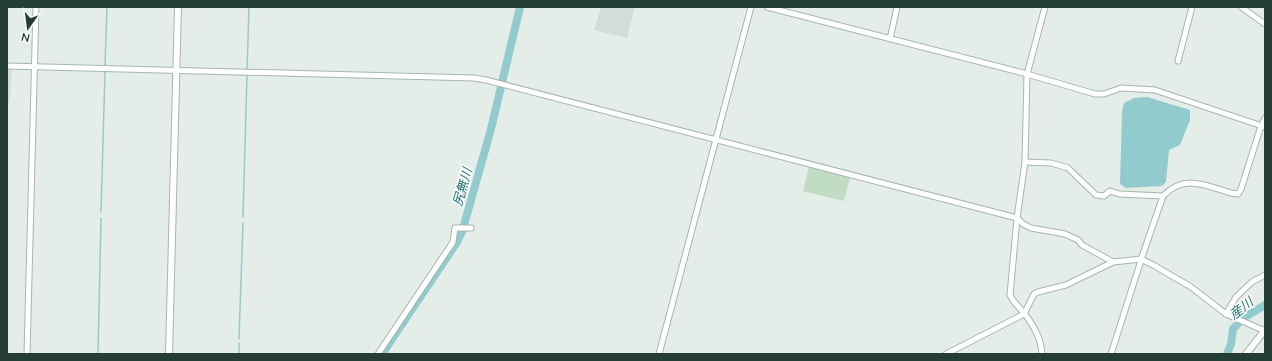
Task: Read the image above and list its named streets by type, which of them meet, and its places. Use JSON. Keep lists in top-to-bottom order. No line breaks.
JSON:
{"water":["尻無川","産川"],"north":"bottom"}
